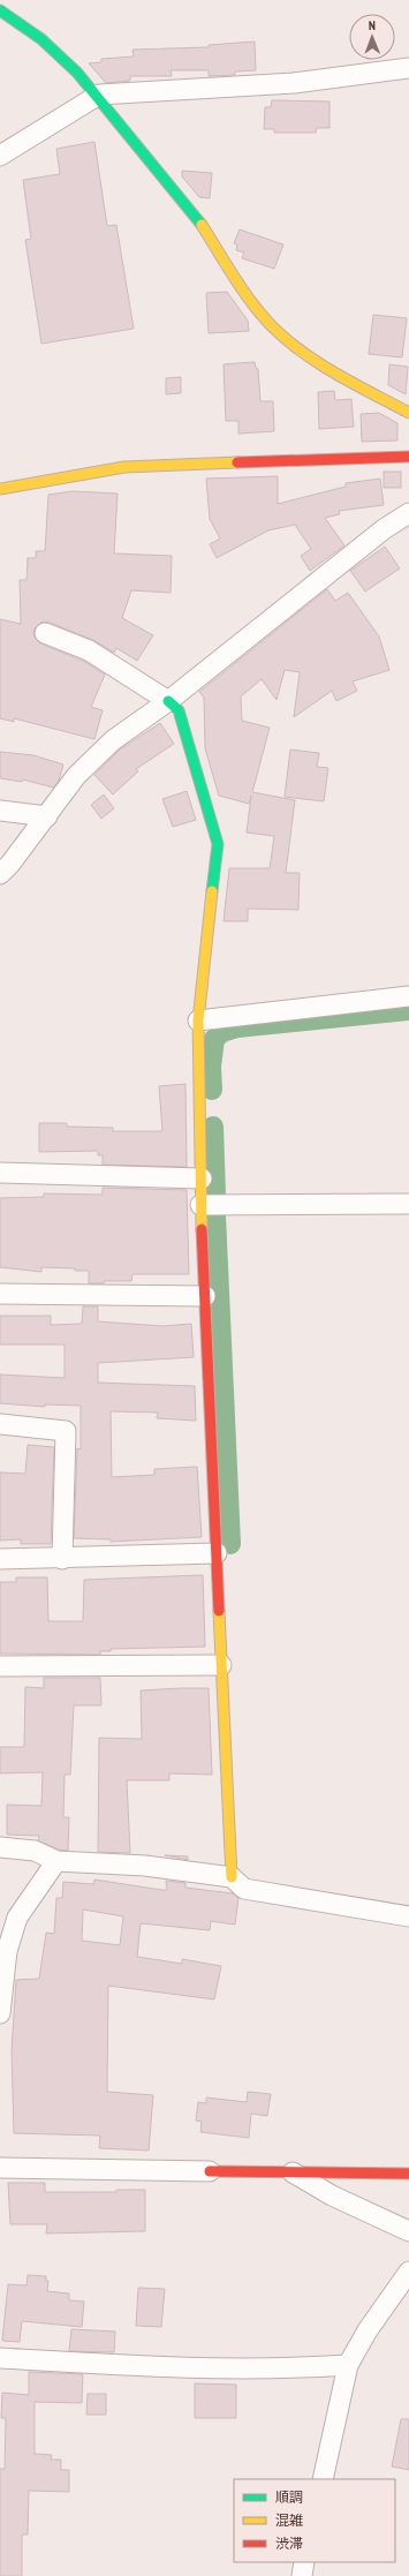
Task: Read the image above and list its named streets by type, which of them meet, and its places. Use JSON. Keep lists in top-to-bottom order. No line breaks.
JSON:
{"legend":["順調","混雑","渋滞"],"north":"top"}
